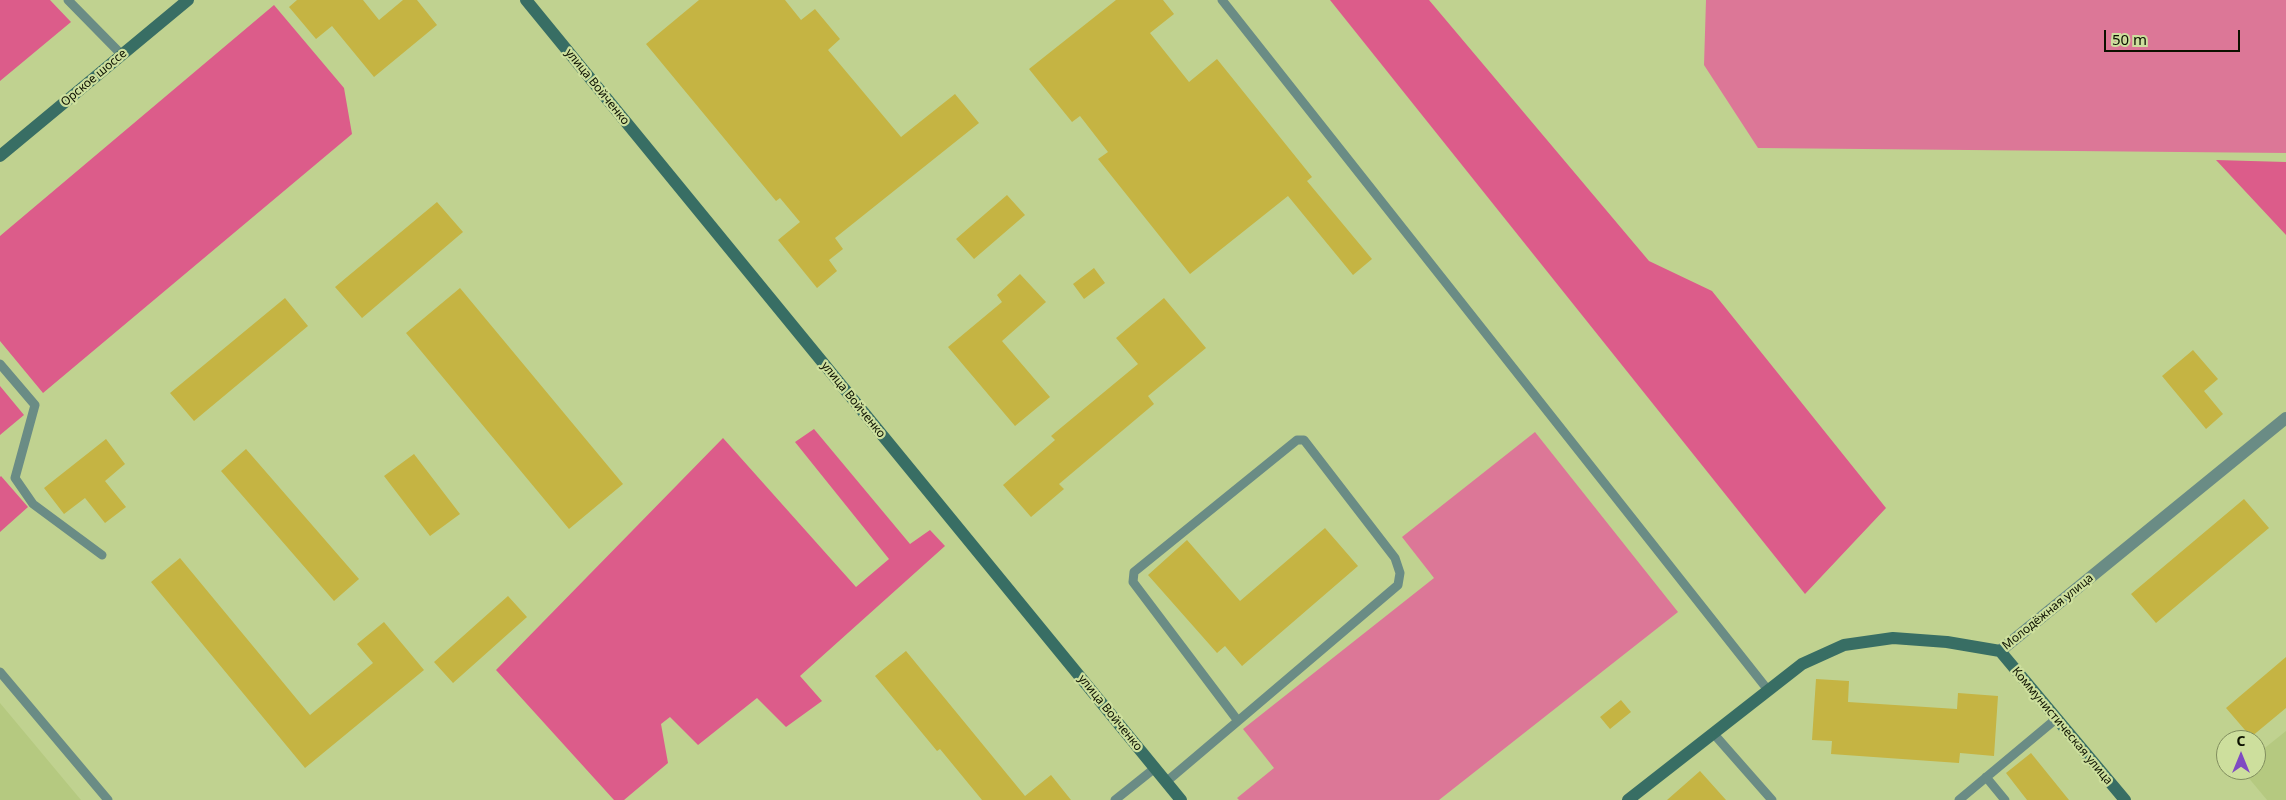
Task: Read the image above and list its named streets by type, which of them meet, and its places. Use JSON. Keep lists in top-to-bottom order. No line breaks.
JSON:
{"streets":{"main road":["Орское шоссе","улица Войченко","Молодёжная улица","Коммунистическая улица"]},"crossings":[["Молодёжная улица","Коммунистическая улица"]],"scale_bar":"50 m","north":"top"}
